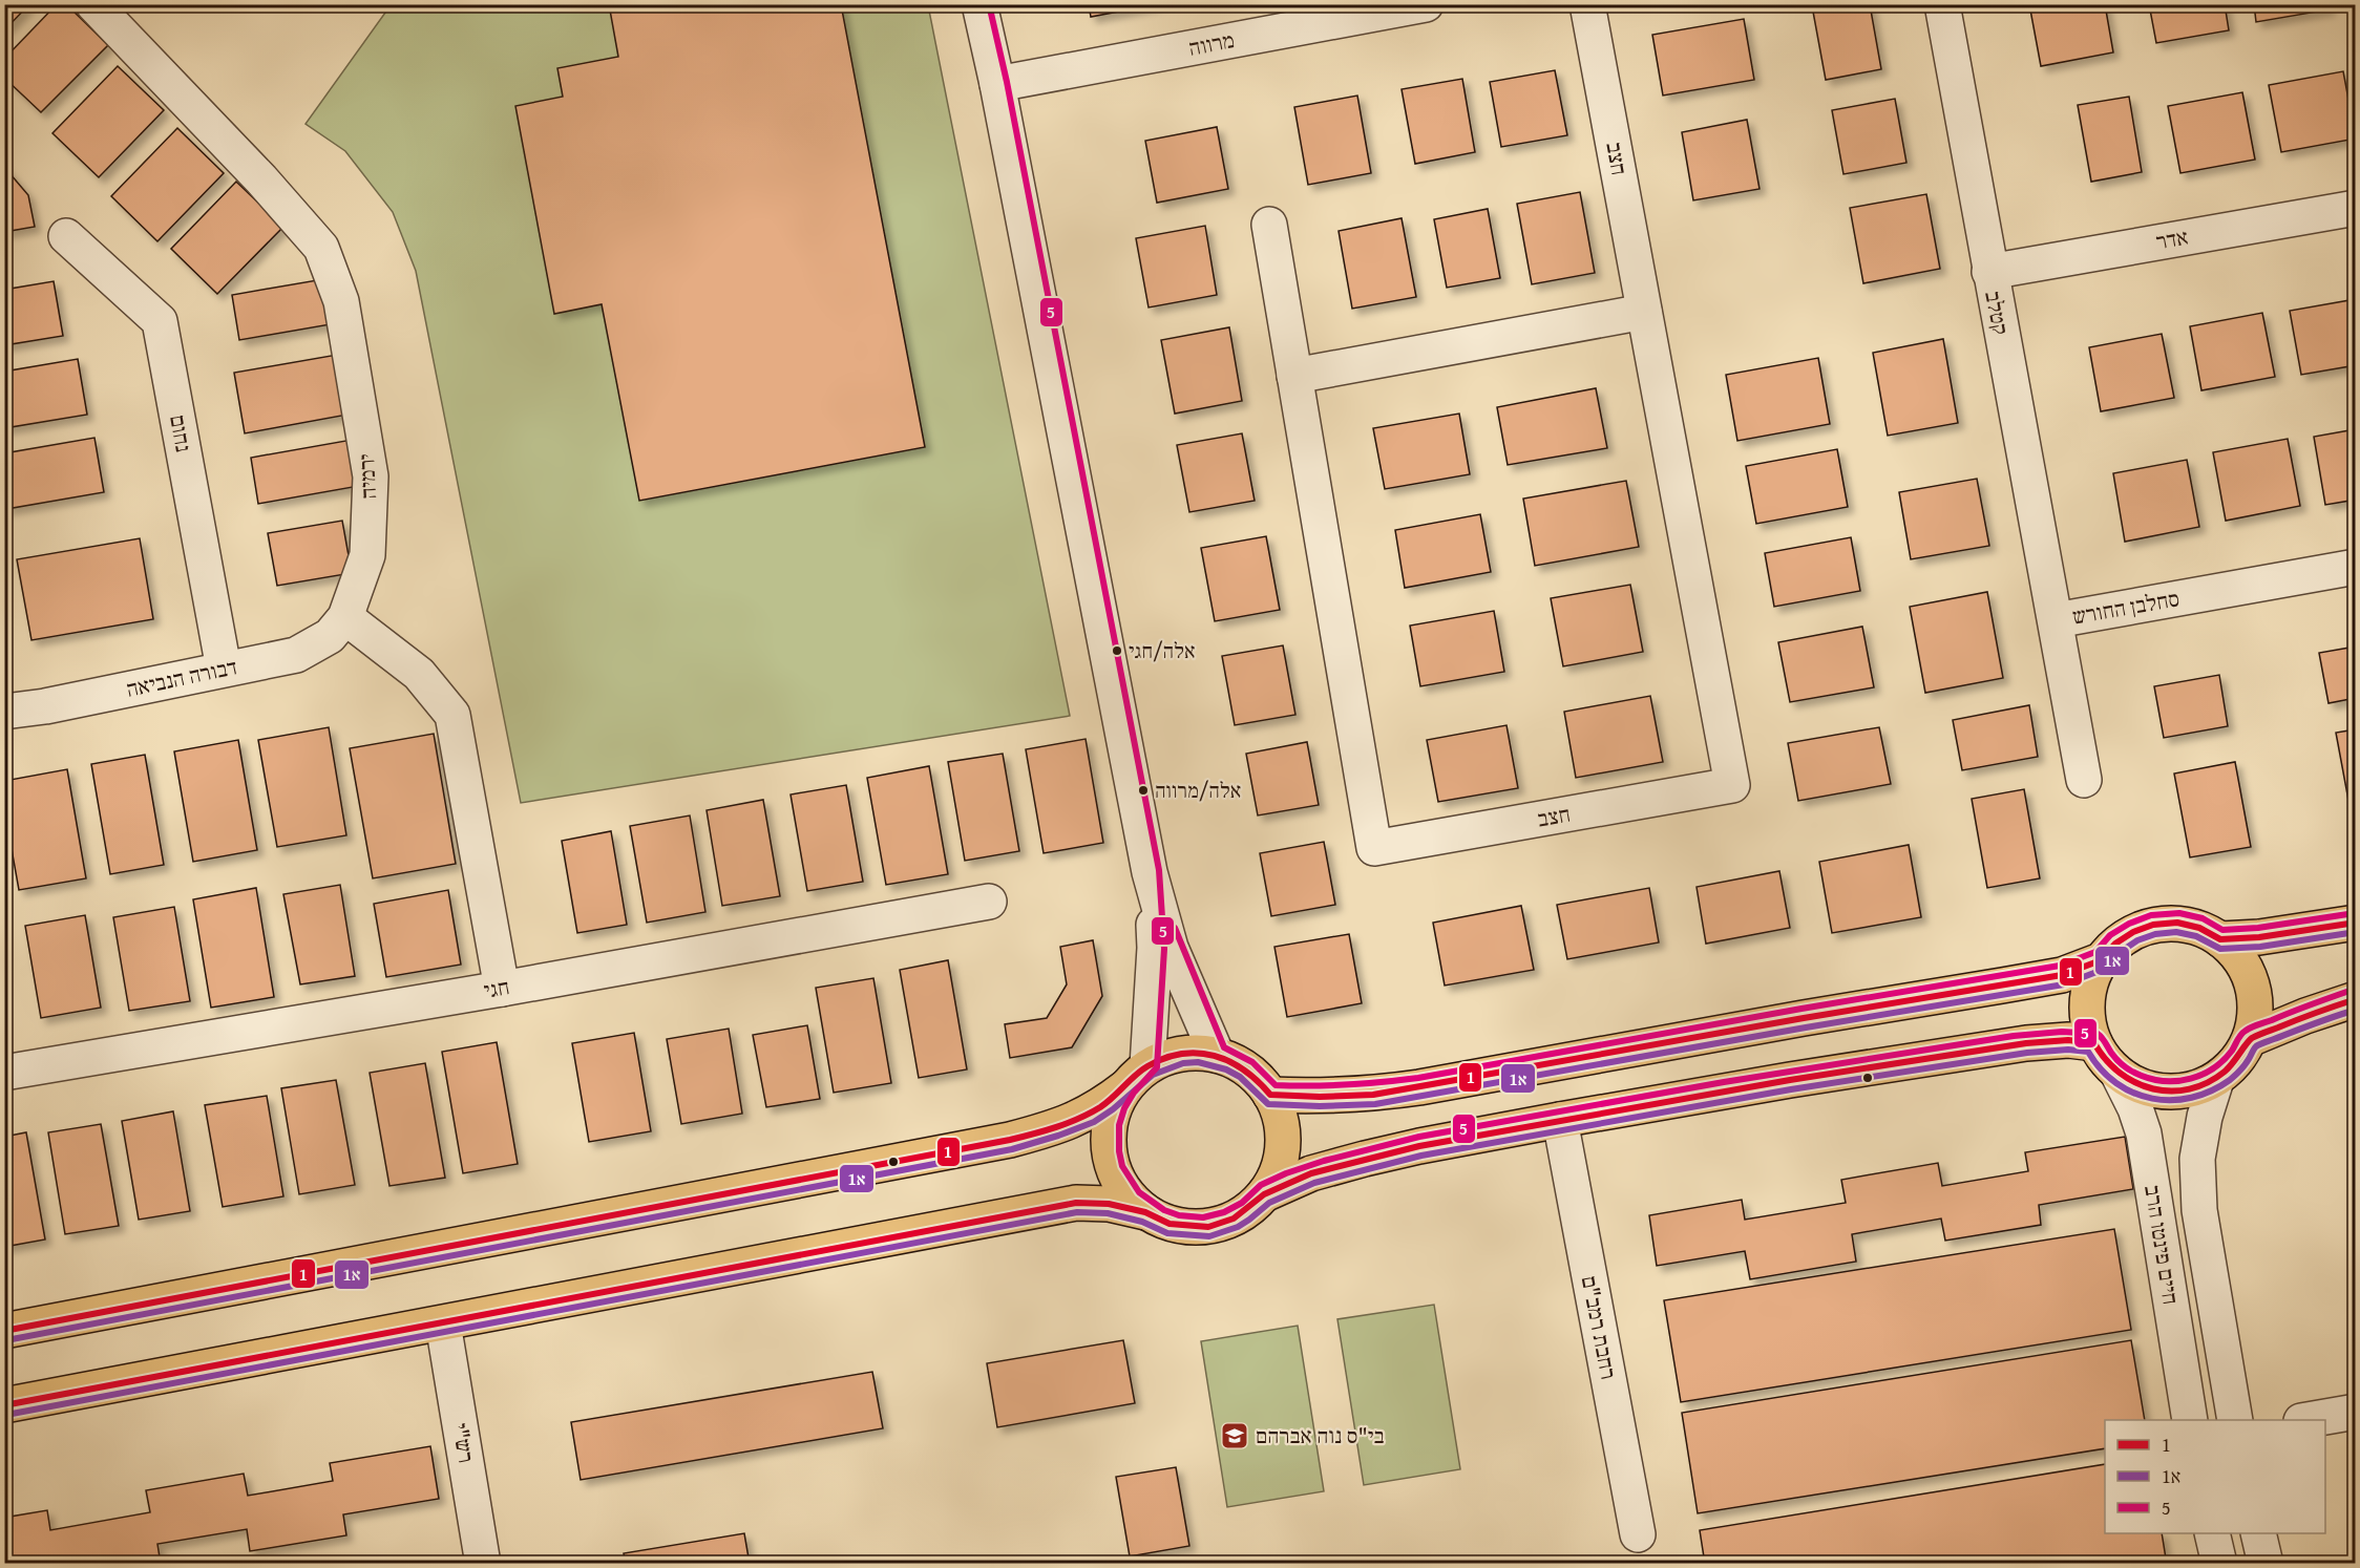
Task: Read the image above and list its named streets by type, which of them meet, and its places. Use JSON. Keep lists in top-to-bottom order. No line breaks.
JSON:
{"streets":{"street":["מרווה","חצב","אדר","קטלב","נחום","ירמיה","סחלבן החורש","דבורה הנביאה","חגי","חיים פינטו הרב","רחבת רמב\"ם","רש\"י"]},"crossings":[["אדר","קטלב"],["קטלב","סחלבן החורש"],["נחום","דבורה הנביאה"],["ירמיה","דבורה הנביאה"]],"places":{"other":["אלה/חגי","אלה/מרווה"],"school or university":["בי\"ס נוה אברהם"]},"lines":["transit line 5","transit line 1","transit line 1א"],"legend":["1","1א","5"]}
